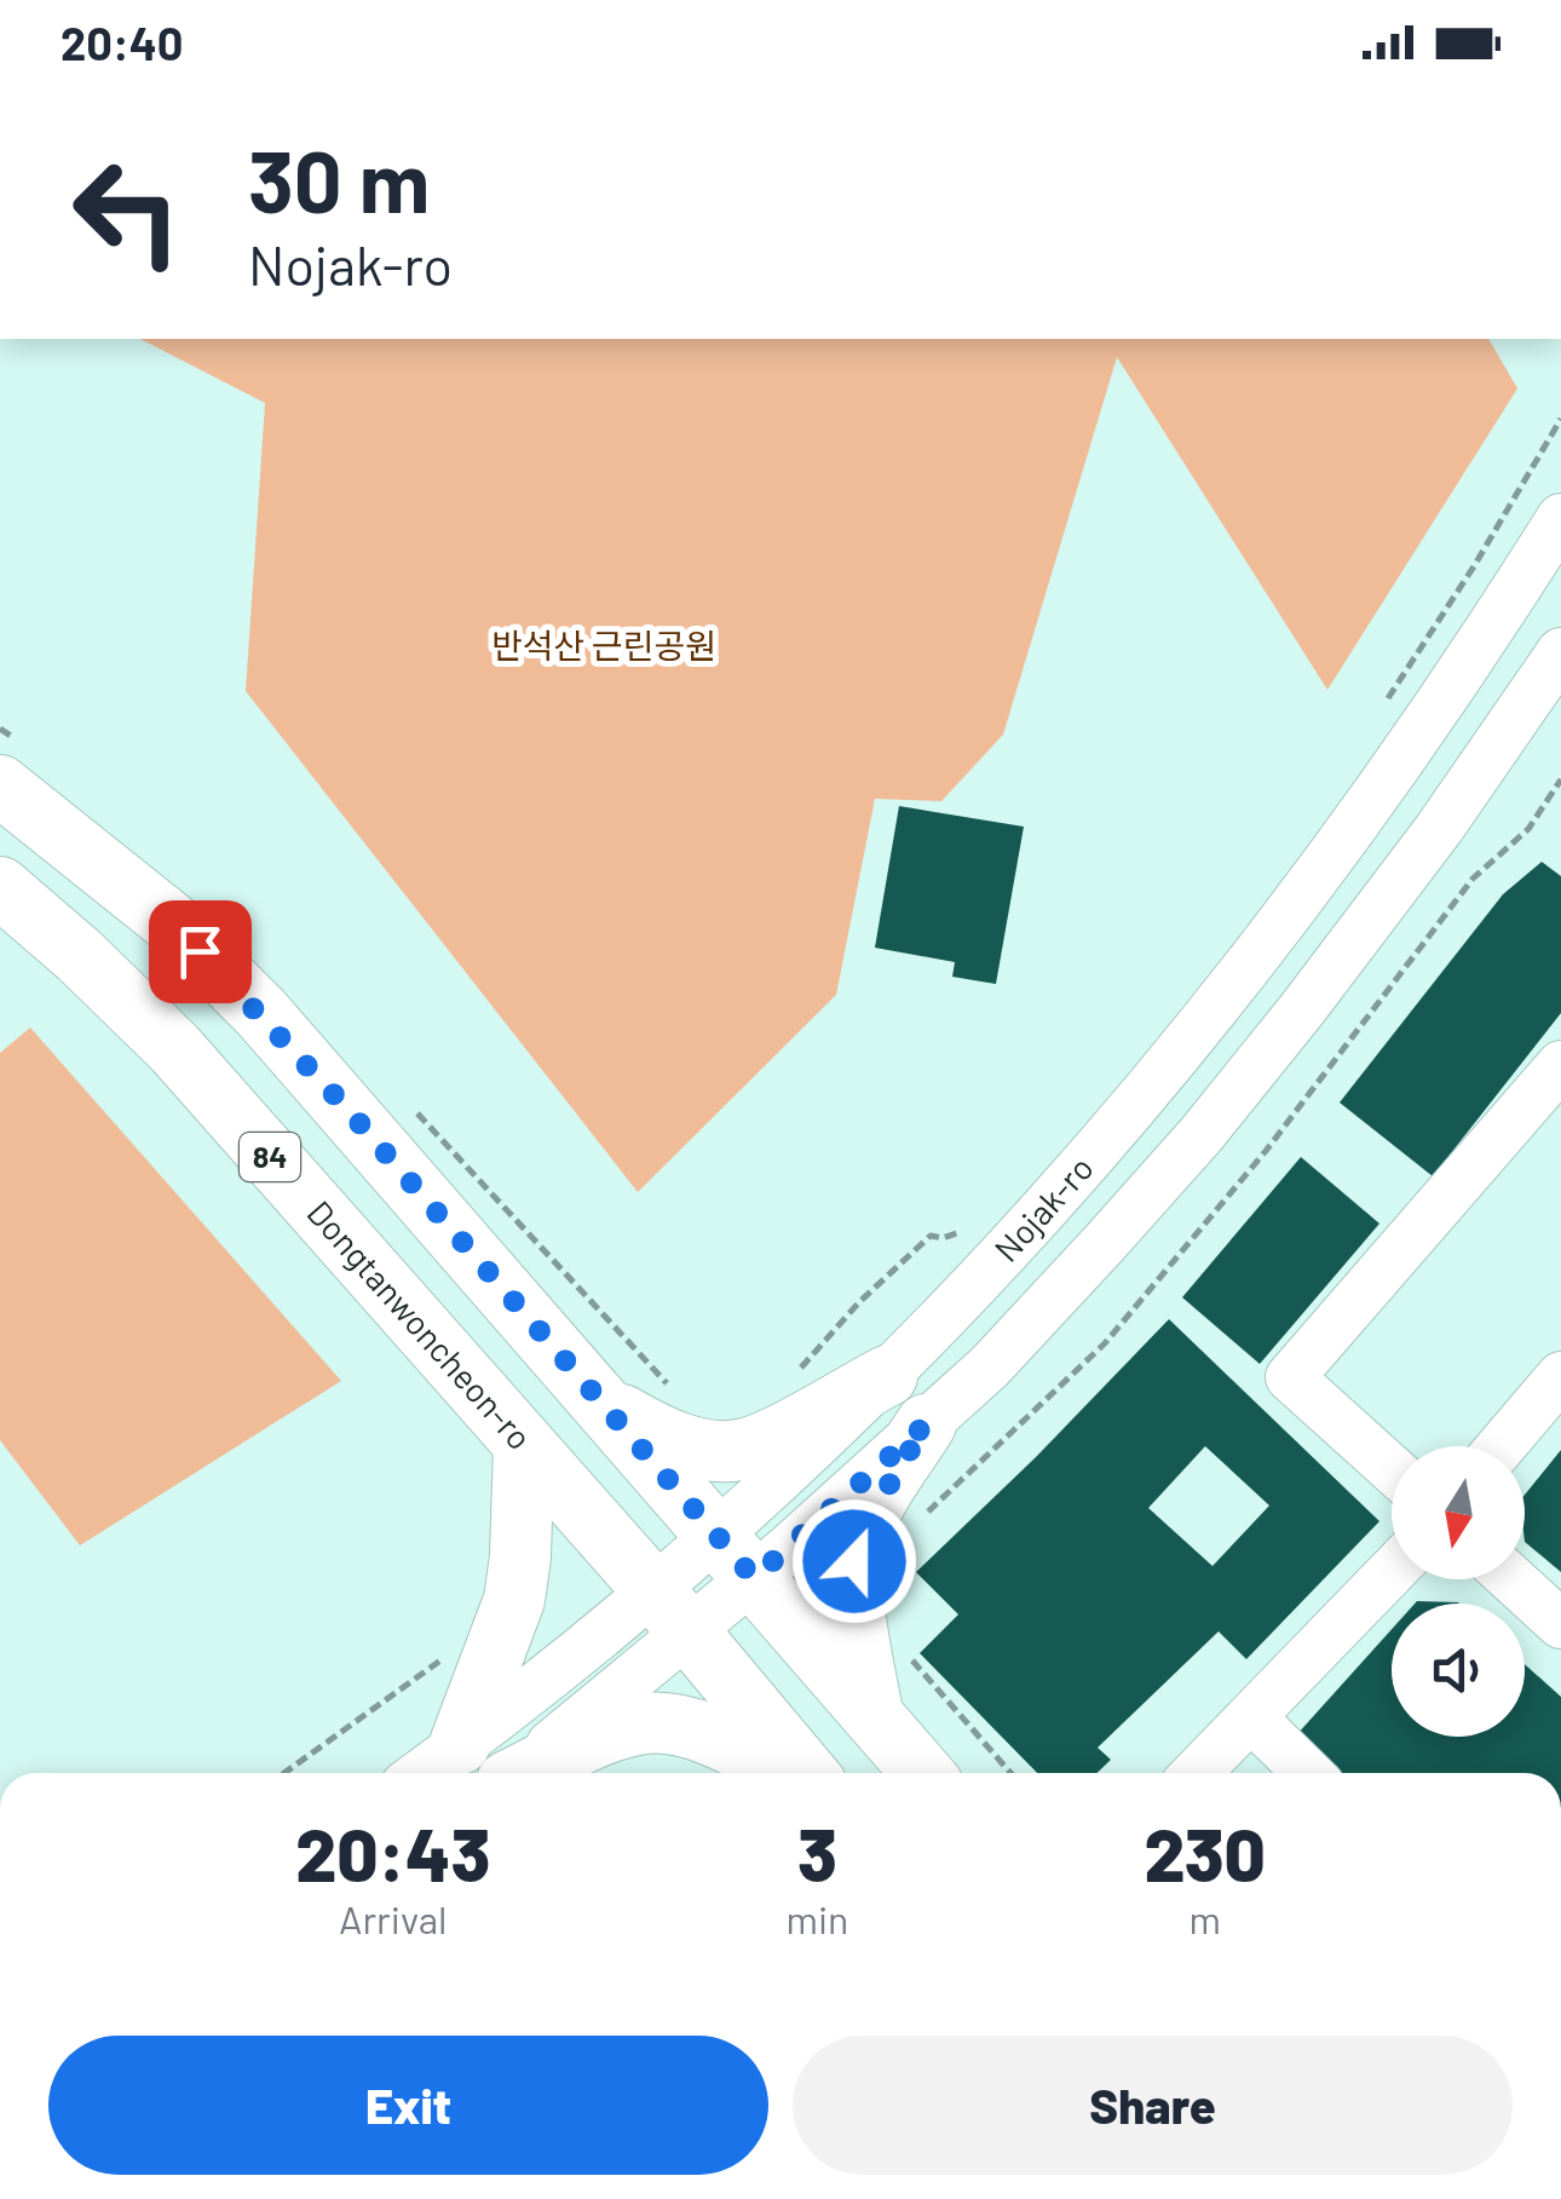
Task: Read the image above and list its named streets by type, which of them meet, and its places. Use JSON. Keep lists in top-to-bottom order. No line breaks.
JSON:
{"streets":{"main road":["84","Dongtanwoncheon-ro"],"street":["Nojak-ro"]},"crossings":[["Nojak-ro","Dongtanwoncheon-ro"]],"parks":["반석산 근린공원"],"north":"bottom","page":{"status":"20:40","turn":["30 m","Nojak-ro"],"eta":["20:43","Arrival","3","min","230","m"],"buttons":["Exit","Share"]}}
